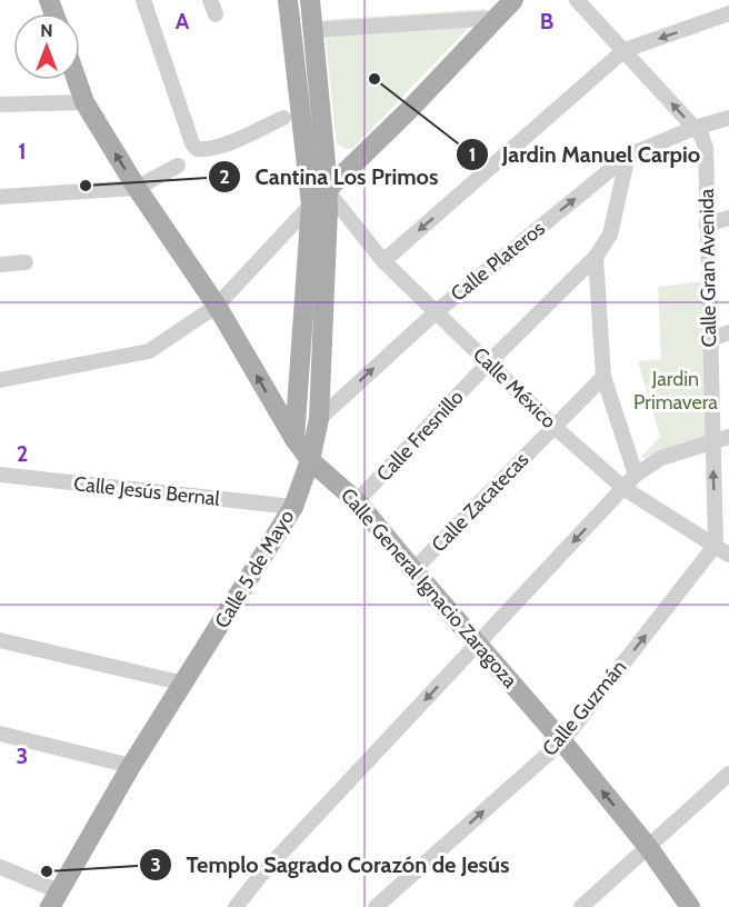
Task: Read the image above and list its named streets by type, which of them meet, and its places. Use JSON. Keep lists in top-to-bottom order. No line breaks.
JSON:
{"streets":{"main road":["Calle 5 de Mayo","Calle General Ignacio Zaragoza"],"street":["Calle Plateros","Calle Gran Avenida","Calle México","Calle Fresnillo","Calle Jesús Bernal","Calle Zacatecas","Calle Guzmán"]},"crossings":[["Calle Plateros","Calle Gran Avenida"],["Calle Plateros","Calle México"],["Calle Plateros","Calle Fresnillo"],["Calle Plateros","Calle 5 de Mayo"],["Calle Gran Avenida","Calle México"],["Calle Gran Avenida","Calle Guzmán"],["Calle México","Calle Fresnillo"],["Calle México","Calle Zacatecas"],["Calle México","Calle 5 de Mayo"],["Calle México","Calle Guzmán"],["Calle Fresnillo","Calle General Ignacio Zaragoza"],["Calle Jesús Bernal","Calle 5 de Mayo"],["Calle Zacatecas","Calle General Ignacio Zaragoza"],["Calle 5 de Mayo","Calle General Ignacio Zaragoza"],["Calle General Ignacio Zaragoza","Calle Guzmán"]],"one_way":["Calle General Ignacio Zaragoza"],"parks":["Jardin Primavera"],"places":["Jardin Manuel Carpio","Cantina Los Primos","Templo Sagrado Corazón de Jesús"],"north":"top","grid":{"columns":["A","B"],"rows":["1","2","3"]}}
